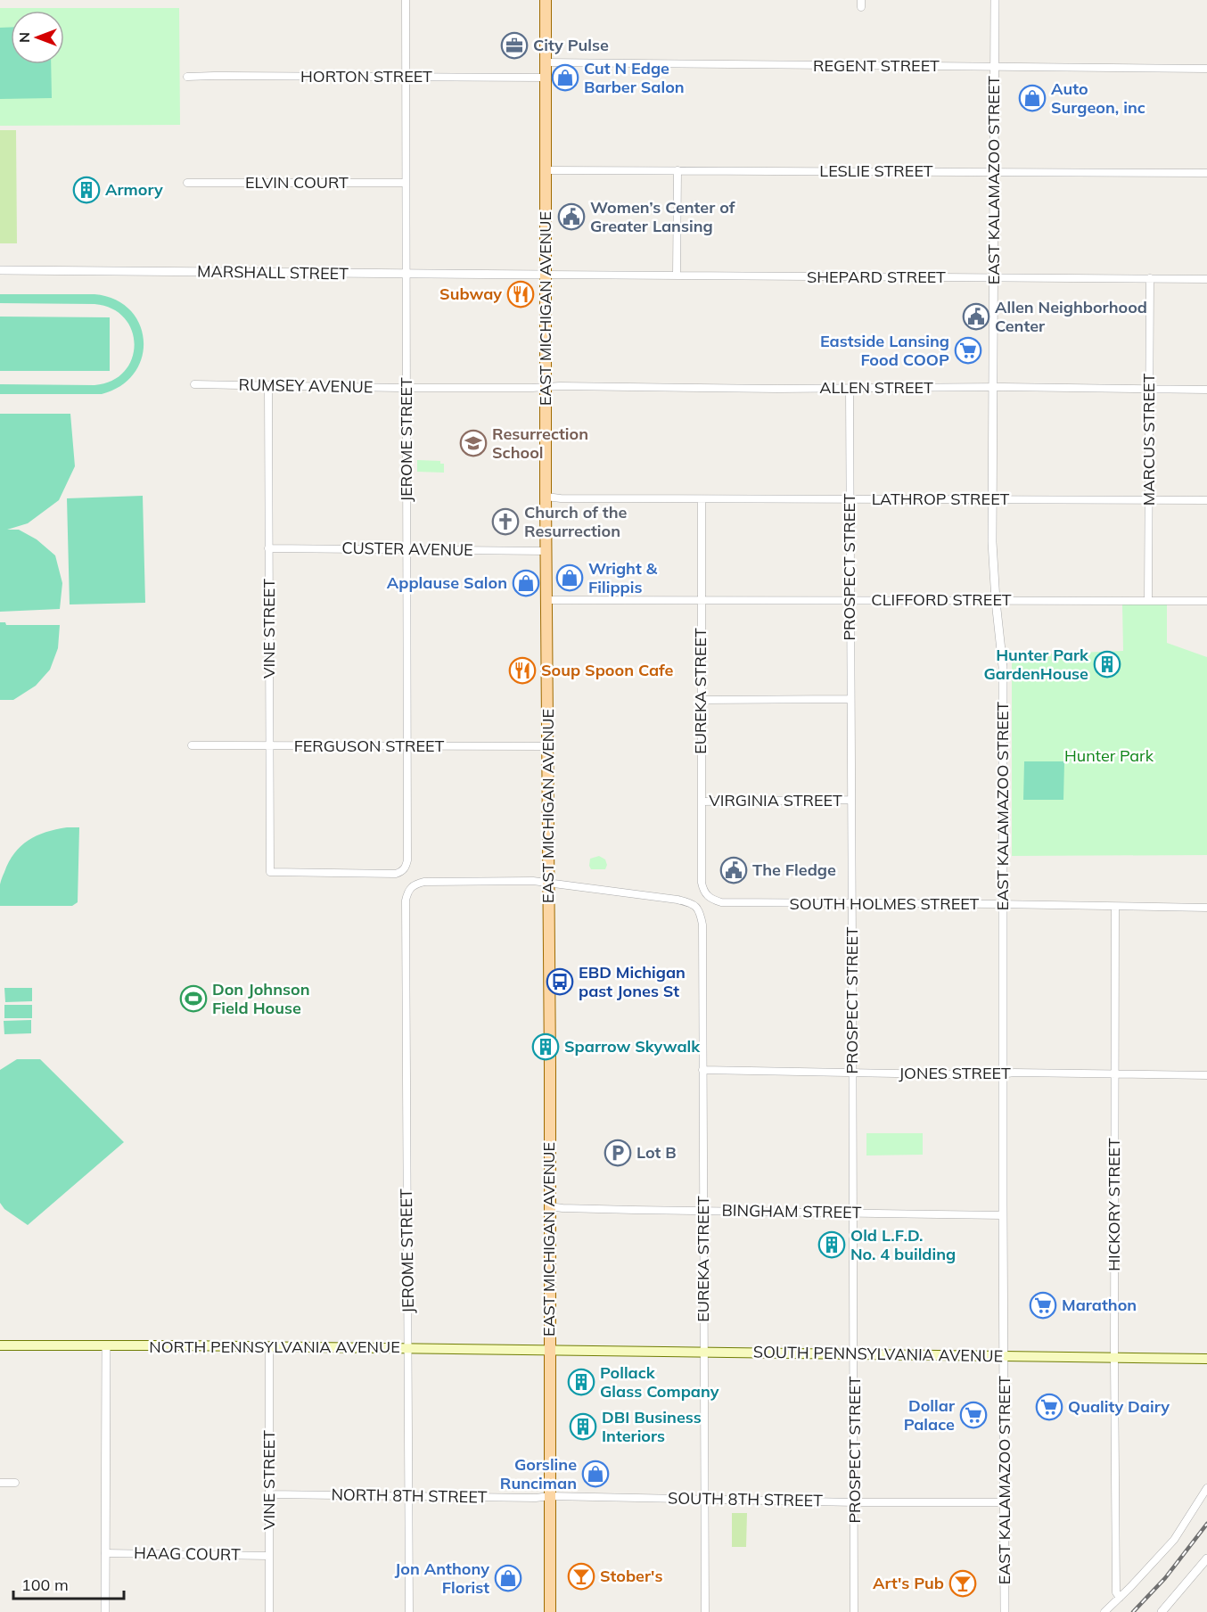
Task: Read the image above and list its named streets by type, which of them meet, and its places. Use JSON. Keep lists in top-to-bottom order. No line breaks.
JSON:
{"streets":{"main road":["EAST MICHIGAN AVENUE","NORTH PENNSYLVANIA AVENUE","SOUTH PENNSYLVANIA AVENUE"],"street":["REGENT STREET","HORTON STREET","LESLIE STREET","EAST KALAMAZOO STREET","ELVIN COURT","MARSHALL STREET","SHEPARD STREET","RUMSEY AVENUE","ALLEN STREET","JEROME STREET","MARCUS STREET","LATHROP STREET","CUSTER AVENUE","PROSPECT STREET","CLIFFORD STREET","VINE STREET","EUREKA STREET","FERGUSON STREET","VIRGINIA STREET","SOUTH HOLMES STREET","JONES STREET","HICKORY STREET","BINGHAM STREET","NORTH 8TH STREET","SOUTH 8TH STREET","HAAG COURT"]},"crossings":[["REGENT STREET","EAST KALAMAZOO STREET"],["REGENT STREET","EAST MICHIGAN AVENUE"],["HORTON STREET","EAST MICHIGAN AVENUE"],["HORTON STREET","JEROME STREET"],["LESLIE STREET","EAST KALAMAZOO STREET"],["LESLIE STREET","EAST MICHIGAN AVENUE"],["EAST KALAMAZOO STREET","SHEPARD STREET"],["EAST KALAMAZOO STREET","ALLEN STREET"],["EAST KALAMAZOO STREET","LATHROP STREET"],["EAST KALAMAZOO STREET","CLIFFORD STREET"],["EAST KALAMAZOO STREET","SOUTH HOLMES STREET"],["EAST KALAMAZOO STREET","JONES STREET"],["EAST KALAMAZOO STREET","BINGHAM STREET"],["EAST KALAMAZOO STREET","SOUTH PENNSYLVANIA AVENUE"],["EAST KALAMAZOO STREET","SOUTH 8TH STREET"],["ELVIN COURT","JEROME STREET"],["MARSHALL STREET","SHEPARD STREET"],["MARSHALL STREET","EAST MICHIGAN AVENUE"],["MARSHALL STREET","JEROME STREET"],["SHEPARD STREET","EAST MICHIGAN AVENUE"],["SHEPARD STREET","MARCUS STREET"],["EAST MICHIGAN AVENUE","RUMSEY AVENUE"],["EAST MICHIGAN AVENUE","ALLEN STREET"],["EAST MICHIGAN AVENUE","JEROME STREET"],["EAST MICHIGAN AVENUE","LATHROP STREET"],["EAST MICHIGAN AVENUE","CUSTER AVENUE"],["EAST MICHIGAN AVENUE","CLIFFORD STREET"],["EAST MICHIGAN AVENUE","EUREKA STREET"],["EAST MICHIGAN AVENUE","FERGUSON STREET"],["EAST MICHIGAN AVENUE","BINGHAM STREET"],["EAST MICHIGAN AVENUE","NORTH PENNSYLVANIA AVENUE"],["EAST MICHIGAN AVENUE","SOUTH PENNSYLVANIA AVENUE"],["EAST MICHIGAN AVENUE","NORTH 8TH STREET"],["EAST MICHIGAN AVENUE","SOUTH 8TH STREET"],["RUMSEY AVENUE","ALLEN STREET"],["RUMSEY AVENUE","JEROME STREET"],["RUMSEY AVENUE","VINE STREET"],["ALLEN STREET","MARCUS STREET"],["ALLEN STREET","PROSPECT STREET"],["JEROME STREET","CUSTER AVENUE"],["JEROME STREET","VINE STREET"],["JEROME STREET","EUREKA STREET"],["JEROME STREET","FERGUSON STREET"],["JEROME STREET","NORTH PENNSYLVANIA AVENUE"],["JEROME STREET","NORTH 8TH STREET"],["MARCUS STREET","LATHROP STREET"],["MARCUS STREET","CLIFFORD STREET"],["LATHROP STREET","PROSPECT STREET"],["LATHROP STREET","EUREKA STREET"],["CUSTER AVENUE","VINE STREET"],["PROSPECT STREET","CLIFFORD STREET"],["PROSPECT STREET","VIRGINIA STREET"],["PROSPECT STREET","SOUTH HOLMES STREET"],["PROSPECT STREET","JONES STREET"],["PROSPECT STREET","BINGHAM STREET"],["PROSPECT STREET","SOUTH PENNSYLVANIA AVENUE"],["PROSPECT STREET","SOUTH 8TH STREET"],["CLIFFORD STREET","EUREKA STREET"],["VINE STREET","FERGUSON STREET"],["VINE STREET","NORTH PENNSYLVANIA AVENUE"],["VINE STREET","NORTH 8TH STREET"],["VINE STREET","HAAG COURT"],["EUREKA STREET","VIRGINIA STREET"],["EUREKA STREET","SOUTH HOLMES STREET"],["EUREKA STREET","JONES STREET"],["EUREKA STREET","BINGHAM STREET"],["EUREKA STREET","SOUTH PENNSYLVANIA AVENUE"],["EUREKA STREET","SOUTH 8TH STREET"],["SOUTH HOLMES STREET","HICKORY STREET"],["JONES STREET","HICKORY STREET"],["HICKORY STREET","SOUTH PENNSYLVANIA AVENUE"],["NORTH PENNSYLVANIA AVENUE","SOUTH PENNSYLVANIA AVENUE"],["NORTH 8TH STREET","SOUTH 8TH STREET"]],"parks":["Hunter Park"],"places":{"office":["City Pulse"],"shop":["Cut N Edge Barber Salon","Auto Surgeon, inc","Wright & Filippis","Applause Salon","Gorsline Runciman","Jon Anthony Florist"],"building":["Armory","Hunter Park GardenHouse","Sparrow Skywalk","Old L.F.D. No. 4 building","Pollack Glass Company","DBI Business Interiors"],"public building":["Women’s Center of Greater Lansing","Allen Neighborhood Center","The Fledge"],"restaurant":["Subway","Soup Spoon Cafe"],"supermarket":["Eastside Lansing Food COOP","Marathon","Quality Dairy","Dollar Palace"],"school or university":["Resurrection School"],"church":["Church of the Resurrection"],"bus stop":["EBD Michigan past Jones St"],"sports":["Don Johnson Field House"],"parking":["Lot B"],"bar":["Stober's","Art's Pub"]},"scale_bar":"100 m","north":"left"}
